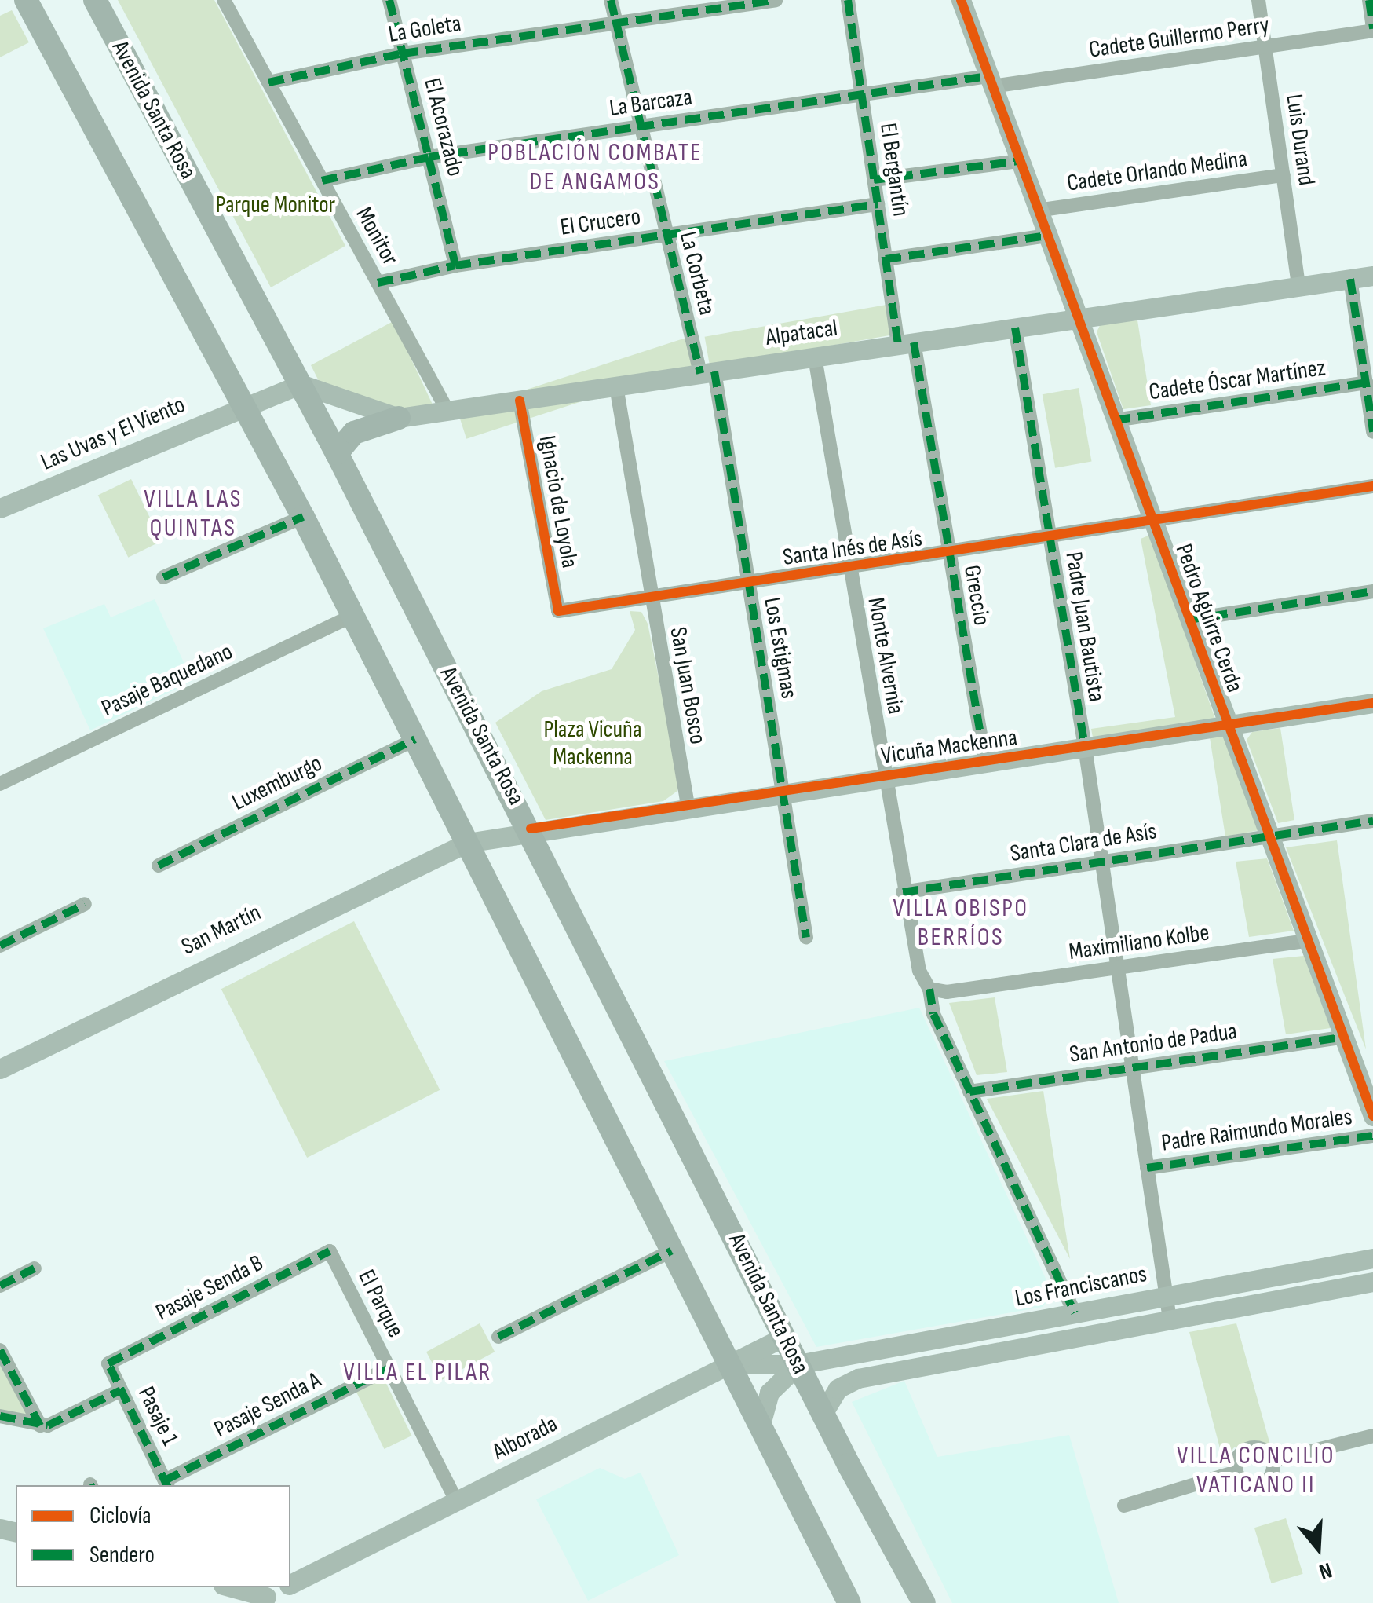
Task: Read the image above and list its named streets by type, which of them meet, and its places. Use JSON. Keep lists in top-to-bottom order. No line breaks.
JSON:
{"streets":{"main road":["Avenida Santa Rosa"],"street":["La Goleta","Cadete Guillermo Perry","La Barcaza","El Acorazado","Luis Durand","El Bergantín","Cadete Orlando Medina","El Crucero","Monitor","La Corbeta","Alpatacal","Cadete Óscar Martínez","Las Uvas y El Viento","Ignacio de Loyola","Santa Inés de Asís","Greccio","Pedro Aguirre Cerda","Padre Juan Bautista","Los Estigmas","Monte Alvernia","Pasaje Baquedano","San Juan Bosco","Vicuña Mackenna","Luxemburgo","Santa Clara de Asís","San Martín","Maximiliano Kolbe","San Antonio de Padua","Padre Raimundo Morales","Los Franciscanos","Pasaje Senda B","El Parque","Pasaje Senda A","Pasaje 1","Alborada"]},"crossings":[["La Goleta","El Acorazado"],["La Goleta","Monitor"],["La Goleta","La Corbeta"],["Cadete Guillermo Perry","La Barcaza"],["Cadete Guillermo Perry","Luis Durand"],["Cadete Guillermo Perry","Pedro Aguirre Cerda"],["La Barcaza","El Acorazado"],["La Barcaza","El Bergantín"],["La Barcaza","Monitor"],["La Barcaza","La Corbeta"],["La Barcaza","Pedro Aguirre Cerda"],["Avenida Santa Rosa","Alpatacal"],["Avenida Santa Rosa","Vicuña Mackenna"],["Avenida Santa Rosa","Los Franciscanos"],["Avenida Santa Rosa","Alborada"],["El Acorazado","El Crucero"],["Luis Durand","Cadete Orlando Medina"],["Luis Durand","Alpatacal"],["El Bergantín","El Crucero"],["El Bergantín","Alpatacal"],["El Bergantín","Greccio"],["Cadete Orlando Medina","Pedro Aguirre Cerda"],["El Crucero","Monitor"],["El Crucero","La Corbeta"],["Monitor","Alpatacal"],["La Corbeta","Alpatacal"],["La Corbeta","Los Estigmas"],["Alpatacal","Ignacio de Loyola"],["Alpatacal","Greccio"],["Alpatacal","Pedro Aguirre Cerda"],["Alpatacal","Padre Juan Bautista"],["Alpatacal","Los Estigmas"],["Alpatacal","Monte Alvernia"],["Alpatacal","San Juan Bosco"],["Cadete Óscar Martínez","Pedro Aguirre Cerda"],["Ignacio de Loyola","Santa Inés de Asís"],["Santa Inés de Asís","Greccio"],["Santa Inés de Asís","Pedro Aguirre Cerda"],["Santa Inés de Asís","Padre Juan Bautista"],["Santa Inés de Asís","Los Estigmas"],["Santa Inés de Asís","Monte Alvernia"],["Santa Inés de Asís","San Juan Bosco"],["Greccio","Vicuña Mackenna"],["Pedro Aguirre Cerda","Vicuña Mackenna"],["Pedro Aguirre Cerda","Santa Clara de Asís"],["Pedro Aguirre Cerda","Maximiliano Kolbe"],["Pedro Aguirre Cerda","San Antonio de Padua"],["Padre Juan Bautista","Vicuña Mackenna"],["Padre Juan Bautista","Santa Clara de Asís"],["Padre Juan Bautista","Maximiliano Kolbe"],["Padre Juan Bautista","San Antonio de Padua"],["Padre Juan Bautista","Padre Raimundo Morales"],["Padre Juan Bautista","Los Franciscanos"],["Los Estigmas","Vicuña Mackenna"],["Monte Alvernia","Vicuña Mackenna"],["Monte Alvernia","Santa Clara de Asís"],["Monte Alvernia","Maximiliano Kolbe"],["Monte Alvernia","San Antonio de Padua"],["Monte Alvernia","Los Franciscanos"],["San Juan Bosco","Vicuña Mackenna"],["Vicuña Mackenna","San Martín"],["Los Franciscanos","Alborada"],["Pasaje Senda B","El Parque"],["Pasaje Senda B","Pasaje 1"],["El Parque","Pasaje Senda A"],["El Parque","Alborada"],["Pasaje Senda A","Pasaje 1"]],"districts":["POBLACIÓN COMBATE DE ANGAMOS","VILLA LAS QUINTAS","VILLA OBISPO BERRÍOS","VILLA EL PILAR","VILLA CONCILIO VATICANO II"],"parks":["Parque Monitor","Plaza Vicuña Mackenna"],"legend":["Ciclovía","Sendero"],"north":"bottom"}
